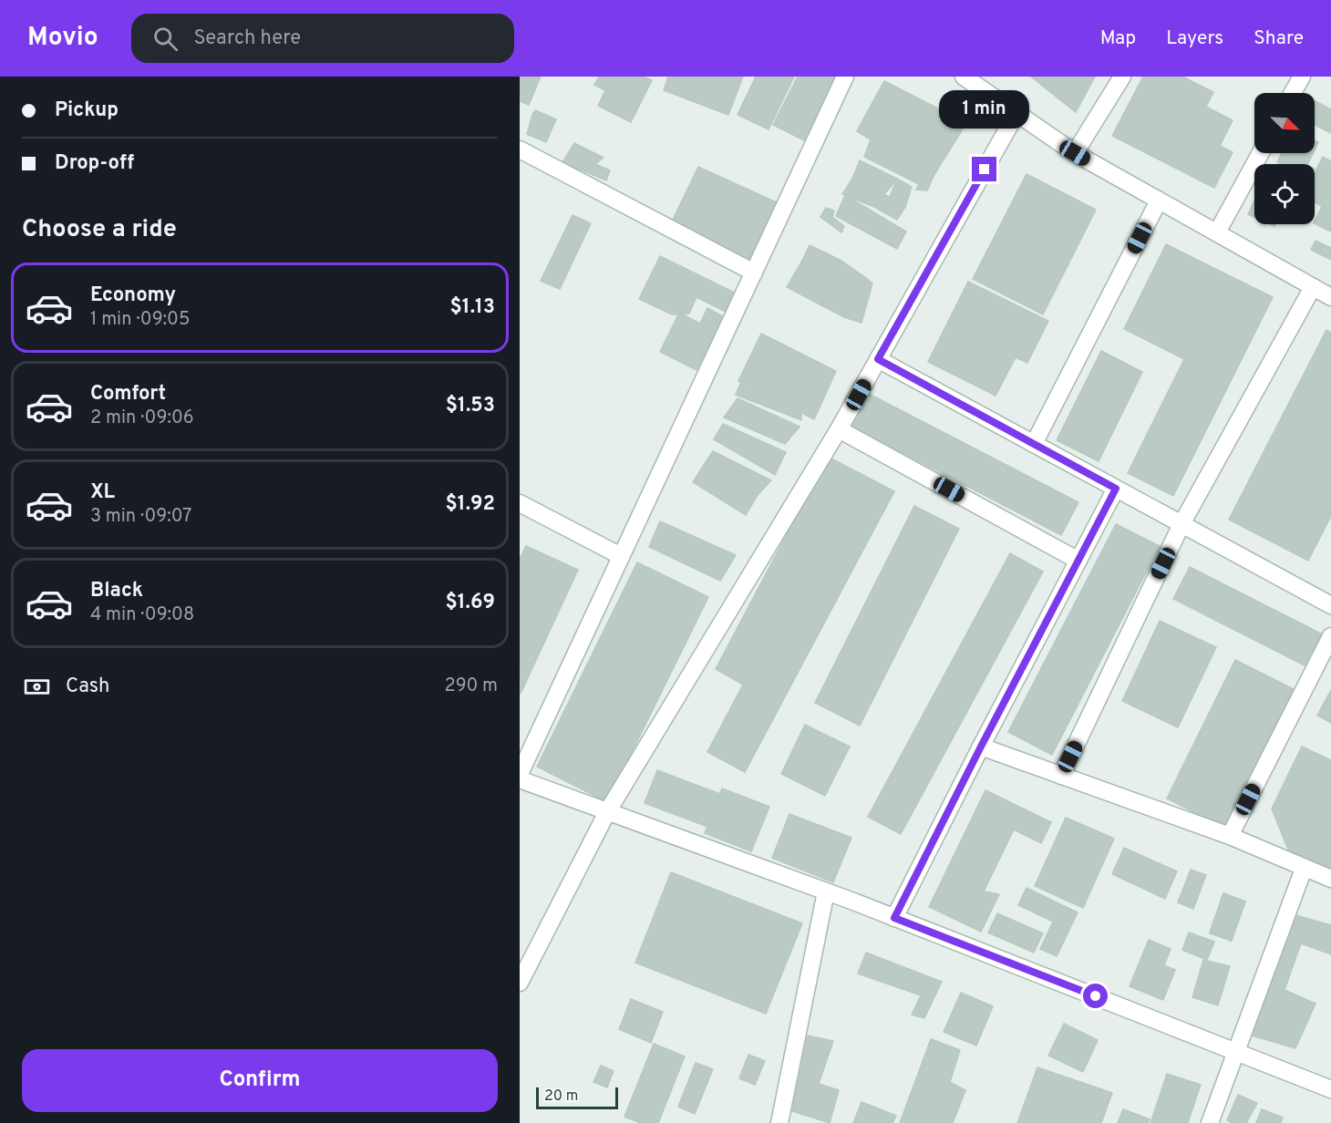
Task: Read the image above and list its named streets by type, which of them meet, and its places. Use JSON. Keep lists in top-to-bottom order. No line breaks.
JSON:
{"scale_bar":"20 m","north":"bottom right","page":{"header":"Movio","search":"Search here","nav":["Map","Layers","Share"],"banner":["Pickup","Drop-off"],"bubble":"1 min","heading":"Choose a ride","list":[{"name":"Economy","note":"1 min · 09:05","value":"$1.13"},{"name":"Comfort","note":"2 min · 09:06","value":"$1.53"},{"name":"XL","note":"3 min · 09:07","value":"$1.92"},{"name":"Black","note":"4 min · 09:08","value":"$1.69"}],"pay":["Cash","290 m"],"buttons":"Confirm","scale":"20 m"}}
